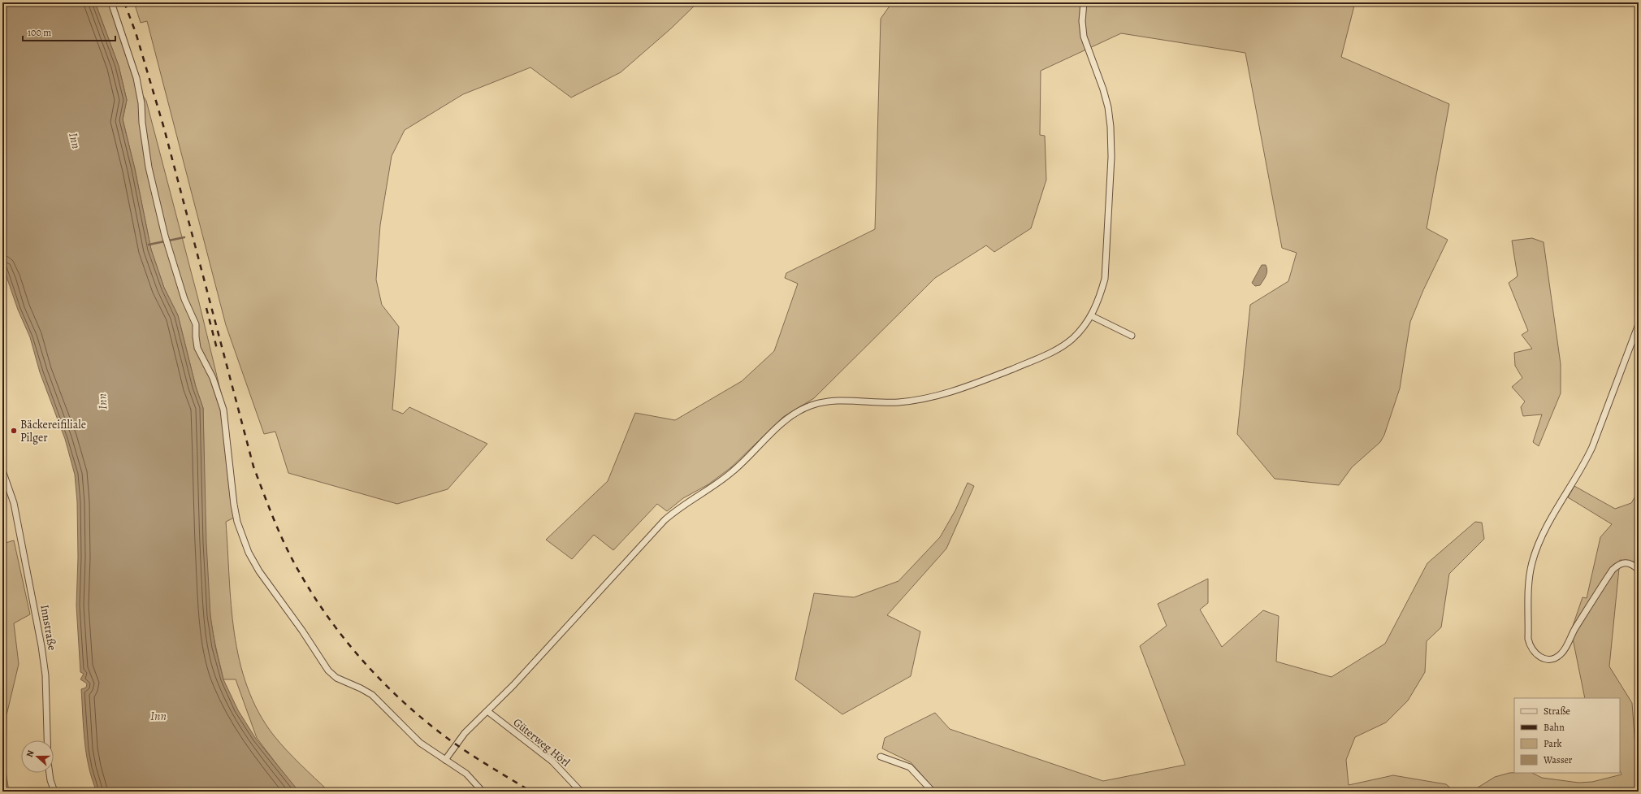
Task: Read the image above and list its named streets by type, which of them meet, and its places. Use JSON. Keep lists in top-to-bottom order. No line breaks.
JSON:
{"streets":{"street":["Innstraße","Güterweg Hörl"]},"water":["Inn"],"places":["Bäckereifiliale Pilger"],"legend":["Straße","Bahn","Park","Wasser"],"scale_bar":"100 m","north":"left"}
